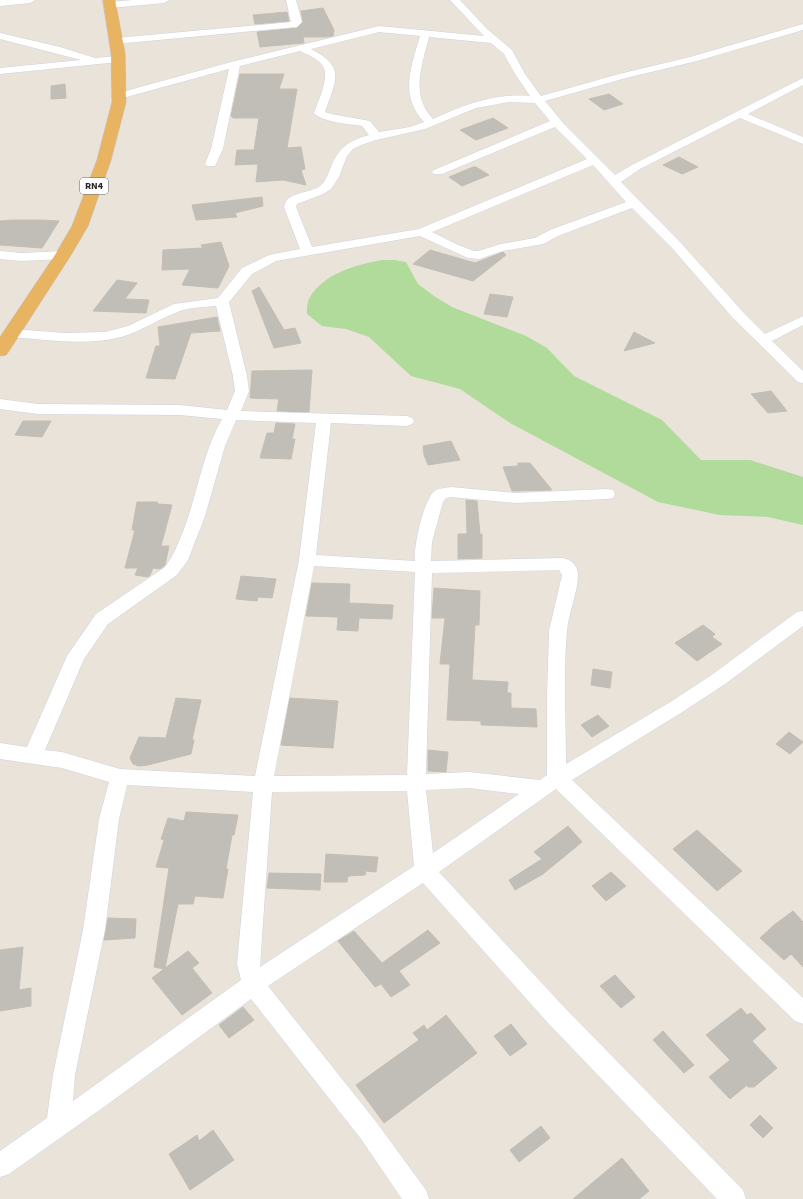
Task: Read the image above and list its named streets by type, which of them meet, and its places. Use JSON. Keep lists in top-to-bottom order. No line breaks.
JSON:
{"streets":{"highway":["RN4"]}}
